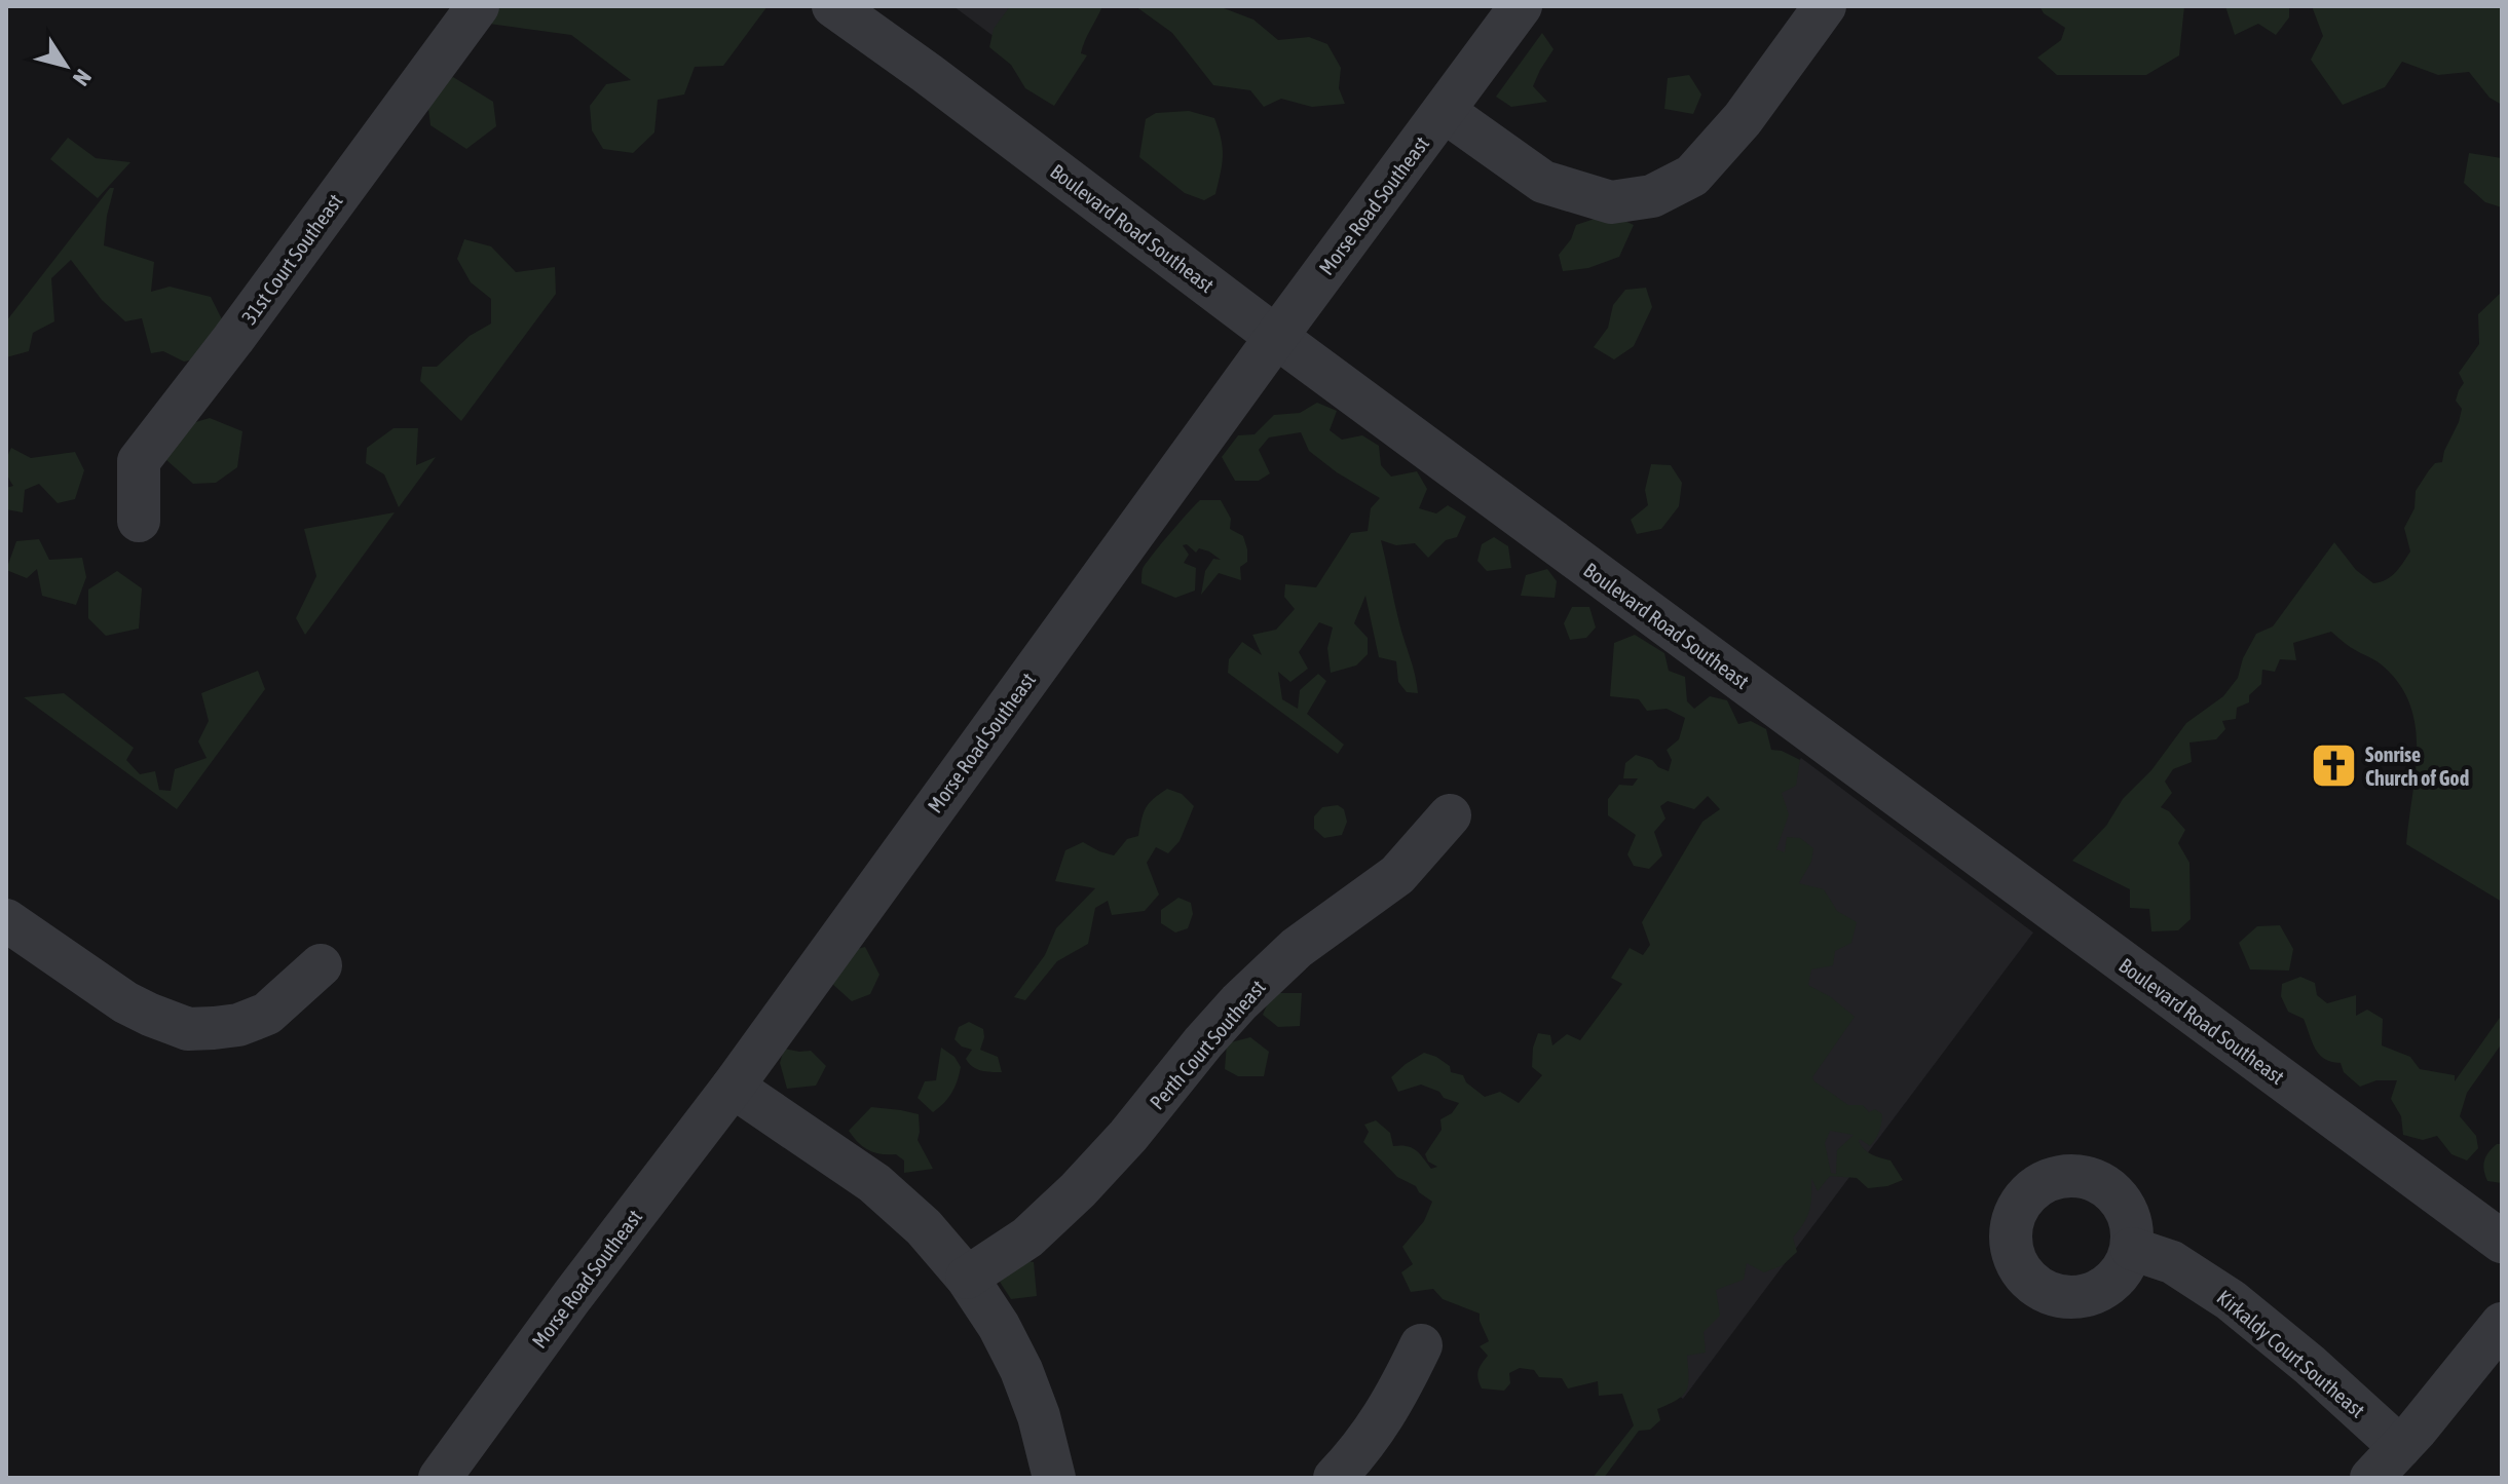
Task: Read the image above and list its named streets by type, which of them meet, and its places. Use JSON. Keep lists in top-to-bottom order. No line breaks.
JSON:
{"streets":{"street":["Morse Road Southeast","Boulevard Road Southeast","31st Court Southeast","Perth Court Southeast","Kirkaldy Court Southeast"]},"crossings":[["Morse Road Southeast","Boulevard Road Southeast"]],"places":{"church":["Sonrise Church of God"]},"north":"bottom right"}
